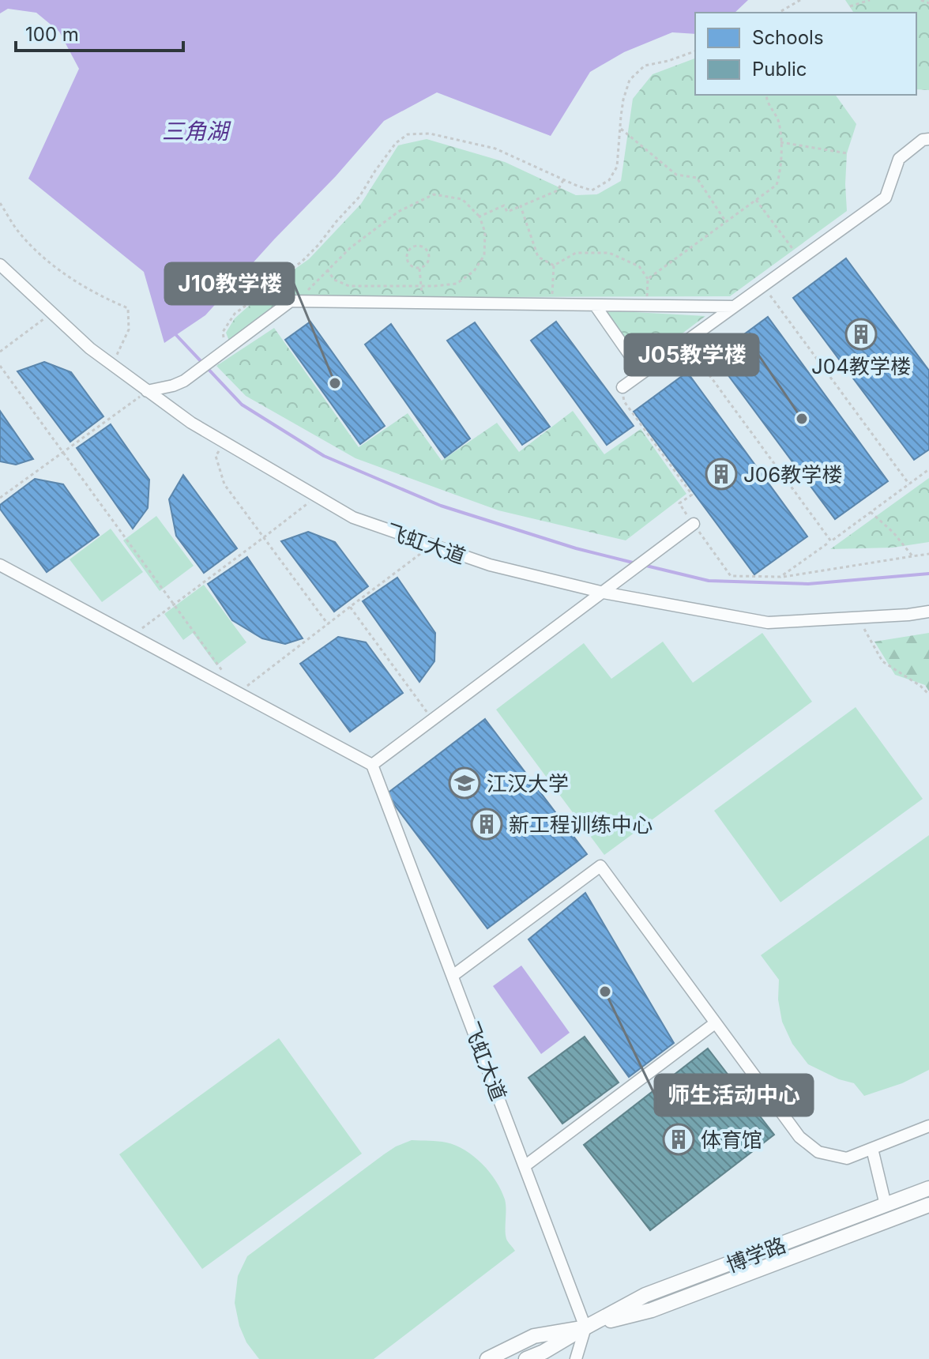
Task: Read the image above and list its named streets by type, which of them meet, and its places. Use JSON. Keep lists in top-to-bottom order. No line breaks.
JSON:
{"streets":{"main road":["博学路"],"street":["飞虹大道"]},"crossings":[["飞虹大道","博学路"]],"water":["三角湖"],"places":{"building":["J04教学楼","J06教学楼","新工程训练中心","体育馆"],"other":["J10教学楼","J05教学楼","师生活动中心"],"school or university":["江汉大学"]},"legend":["Schools","Public"],"scale_bar":"100 m"}
